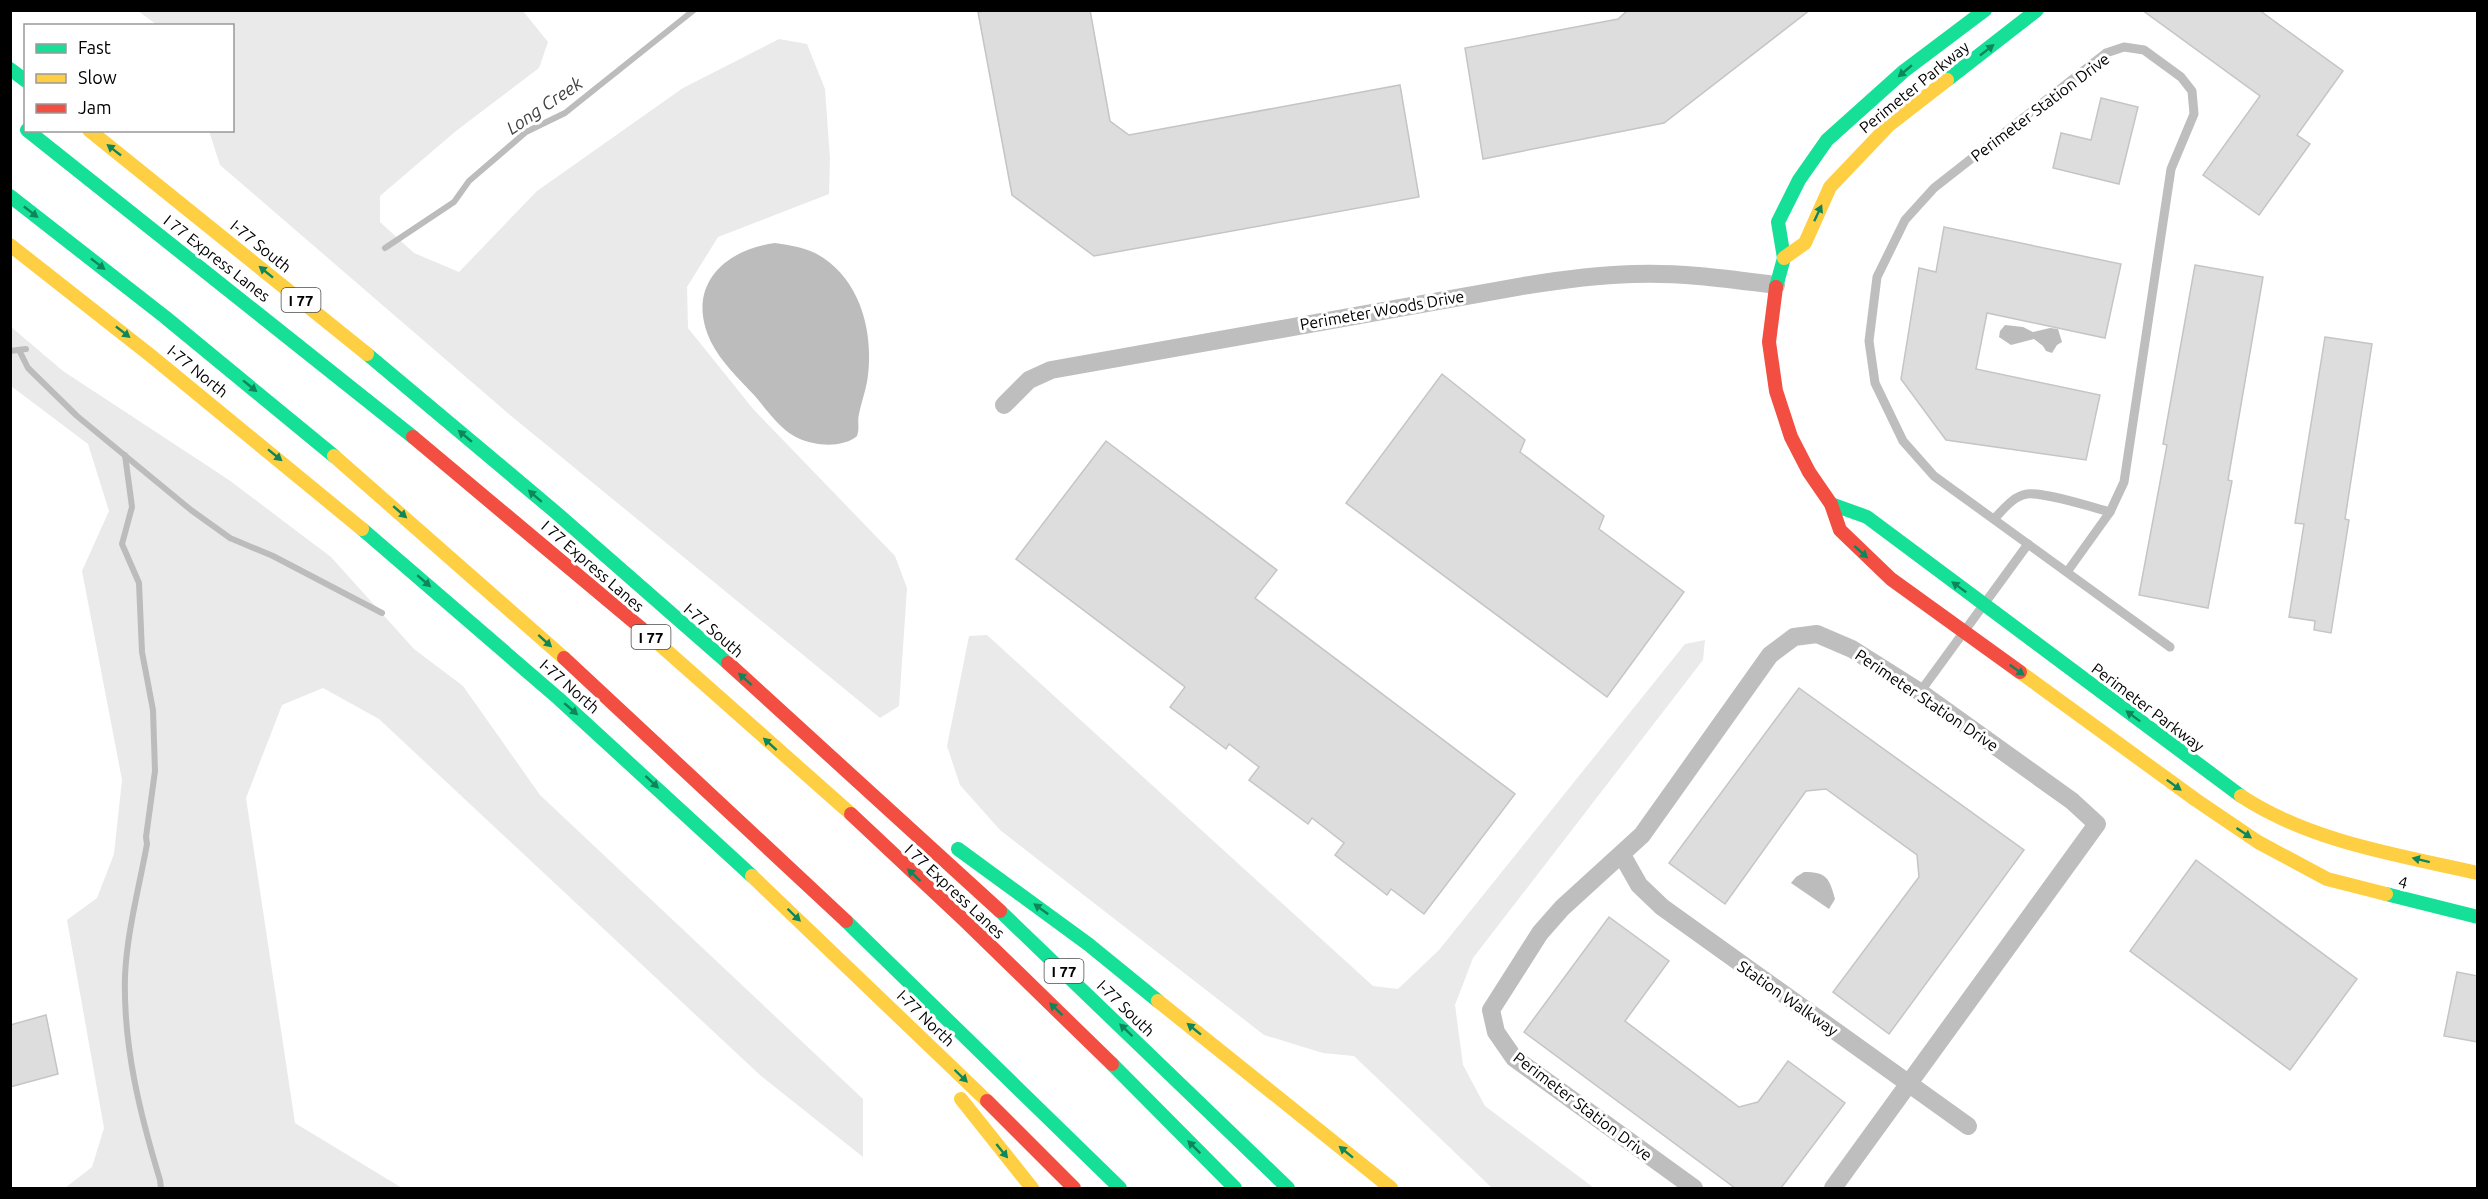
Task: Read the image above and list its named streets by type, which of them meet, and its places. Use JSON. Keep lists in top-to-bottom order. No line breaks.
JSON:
{"streets":{"main road":["Perimeter Parkway","I-77 South","I 77 Express Lanes","I 77","I-77 North","4"],"street":["Perimeter Station Drive","Perimeter Woods Drive","Station Walkway"]},"crossings":[["Perimeter Parkway","Perimeter Woods Drive"],["Perimeter Parkway","4"],["Perimeter Station Drive","Station Walkway"]],"water":["Long Creek"],"legend":["Fast","Slow","Jam"]}
